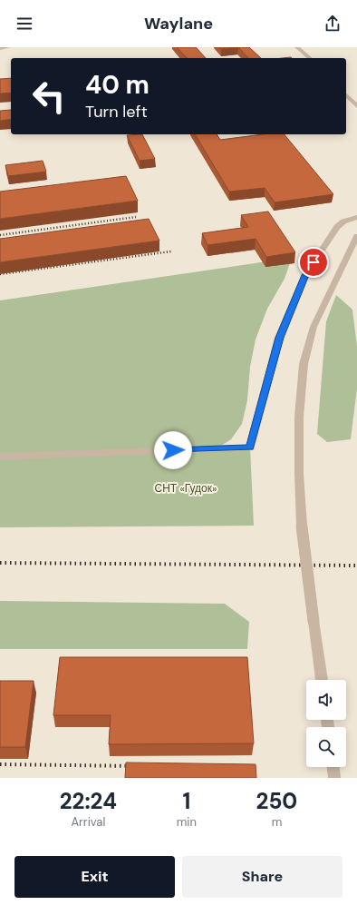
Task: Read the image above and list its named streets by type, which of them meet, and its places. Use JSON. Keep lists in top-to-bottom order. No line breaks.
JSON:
{"parks":["СНТ «Гудок»"],"page":{"header":"Waylane","turn":["40 m","Turn left"],"eta":["22:24","Arrival","1","min","250","m"],"buttons":["Exit","Share"]}}
